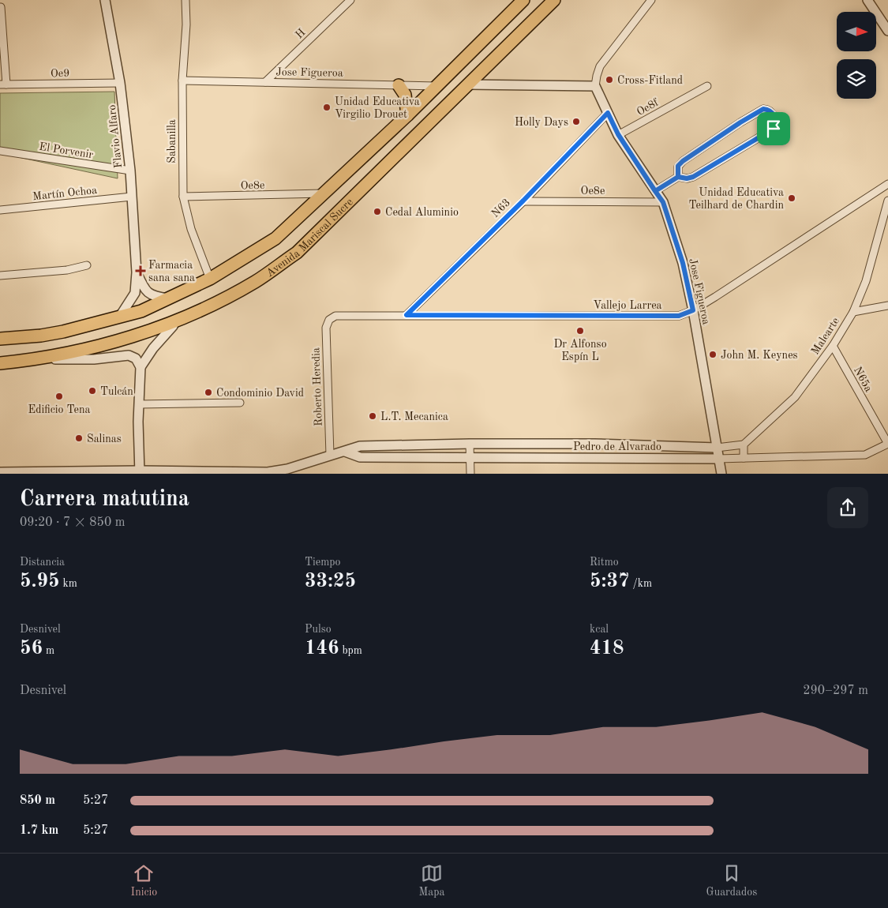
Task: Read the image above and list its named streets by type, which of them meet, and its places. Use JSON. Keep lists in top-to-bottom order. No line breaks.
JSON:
{"streets":{"main road":["Avenida Mariscal Sucre"],"street":["H","Jose Figueroa","Oe9","Oe8f","Flavio Alfaro","Sabanilla","El Porvenir","Oe8e","Martín Ochoa","N63","Vallejo Larrea","Malearte","N65a","Roberto Heredia","Pedro de Alvarado"]},"crossings":[["H","Jose Figueroa"],["Jose Figueroa","Oe8f"],["Jose Figueroa","Sabanilla"],["Jose Figueroa","Oe8e"],["Jose Figueroa","N63"],["Jose Figueroa","Avenida Mariscal Sucre"],["Jose Figueroa","Vallejo Larrea"],["Jose Figueroa","Pedro de Alvarado"],["Oe9","Flavio Alfaro"],["Flavio Alfaro","El Porvenir"],["Flavio Alfaro","Martín Ochoa"],["Flavio Alfaro","Avenida Mariscal Sucre"],["Sabanilla","Oe8e"],["Sabanilla","Avenida Mariscal Sucre"],["Oe8e","N63"],["Oe8e","Avenida Mariscal Sucre"],["N63","Vallejo Larrea"],["Vallejo Larrea","Roberto Heredia"],["Malearte","N65a"],["Malearte","Pedro de Alvarado"],["N65a","Pedro de Alvarado"],["Roberto Heredia","Pedro de Alvarado"]],"places":{"other":["Cross-Fitland","Unidad Educativa Virgilio Drouet","Holly Days","Unidad Educativa Teilhard de Chardin","Cedal Aluminio","Dr Alfonso Espín L","John M. Keynes","Tulcán","Condominio David","Edificio Tena","L.T. Mecanica","Salinas"],"health":["Farmacia sana sana"]},"north":"right","page":{"heading":["Carrera matutina","09:20 · 7 × 850 m"],"stats":[["Distancia","5.95 km"],["Tiempo","33:25"],["Ritmo","5:37 /km"],["Desnivel","56 m"],["Pulso","146 bpm"],["kcal","418"]],"chart":["Desnivel","290–297 m"],"list":[{"name":"850 m","note":"5:27"},{"name":"1.7 km","note":"5:27"}],"tabs":["Inicio","Mapa","Guardados"]}}
